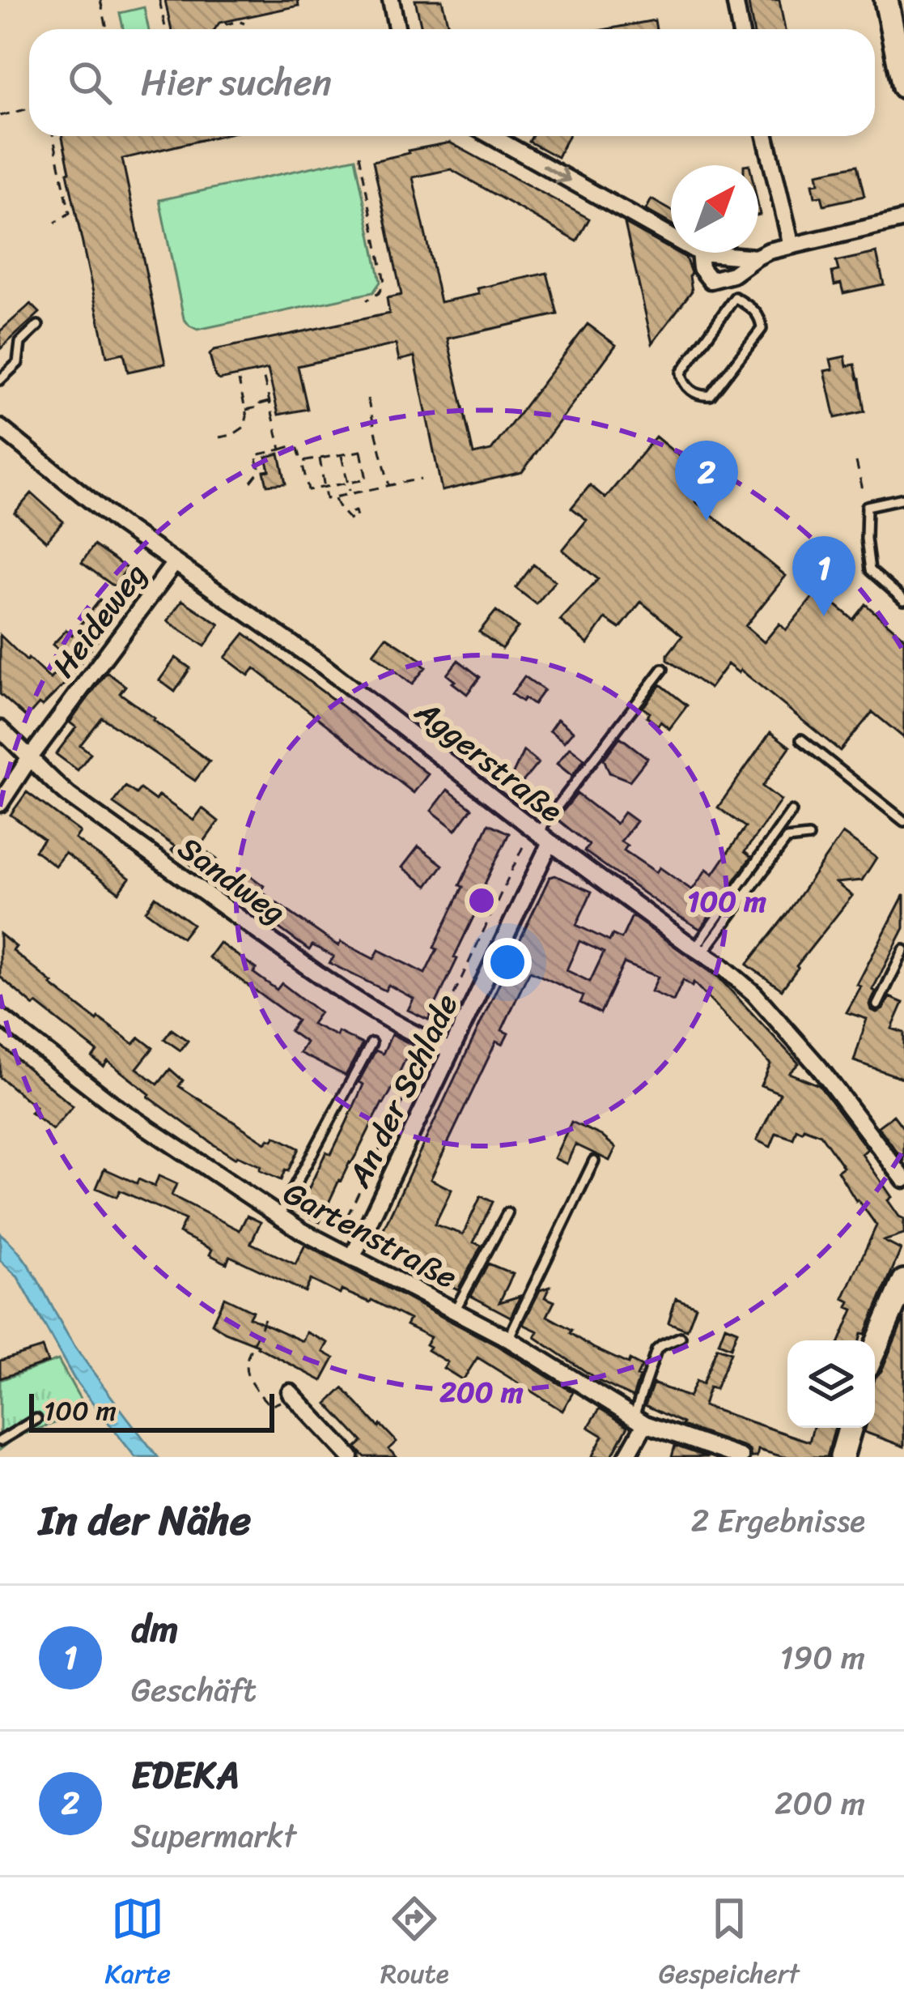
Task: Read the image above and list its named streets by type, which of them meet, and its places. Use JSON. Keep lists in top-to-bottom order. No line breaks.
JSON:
{"streets":{"street":["Heideweg","Aggerstraße","Sandweg","An der Schlade","Gartenstraße"]},"crossings":[["Heideweg","Aggerstraße"],["Heideweg","Sandweg"],["Aggerstraße","An der Schlade"],["Sandweg","An der Schlade"],["An der Schlade","Gartenstraße"]],"scale_bar":"100 m","north":"top right","page":{"search":"Hier suchen","pins":["2","1"],"scale":"100 m","heading":["In der Nähe","2 Ergebnisse"],"list":[{"mark":"1","name":"dm","note":"Geschäft","value":"190 m"},{"mark":"2","name":"EDEKA","note":"Supermarkt","value":"200 m"}],"nav":["Karte","Route","Gespeichert"]},"rings":["100 m","200 m"]}
